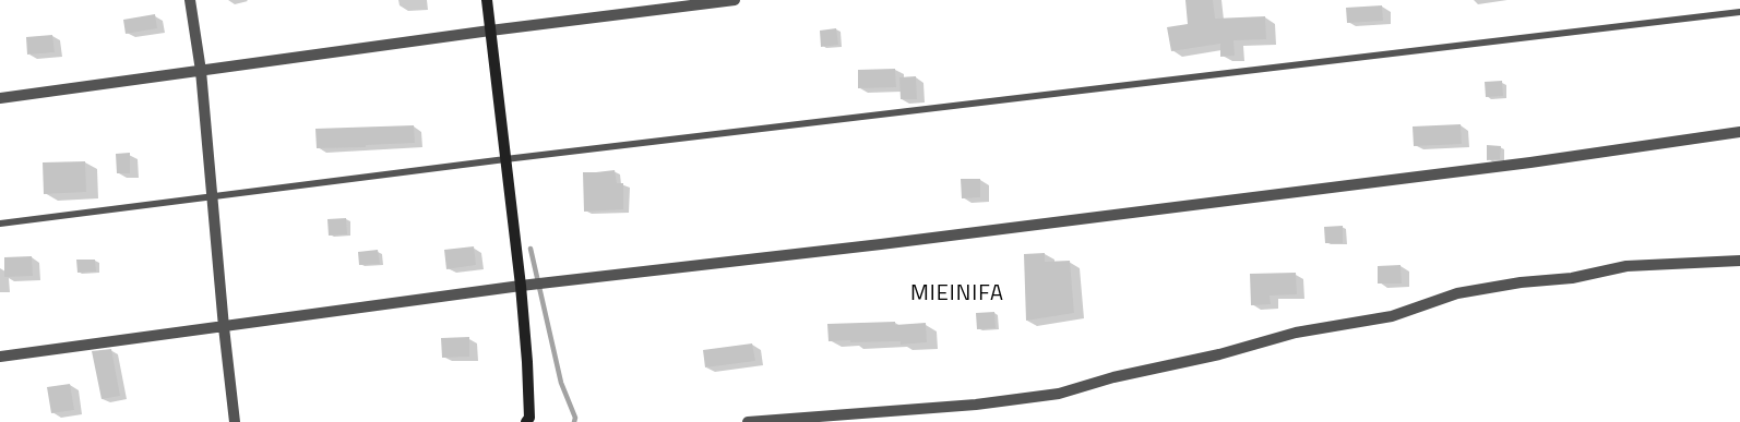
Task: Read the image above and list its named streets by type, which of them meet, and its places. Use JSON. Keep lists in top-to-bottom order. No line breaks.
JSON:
{"districts":["MIEINIFA"]}
